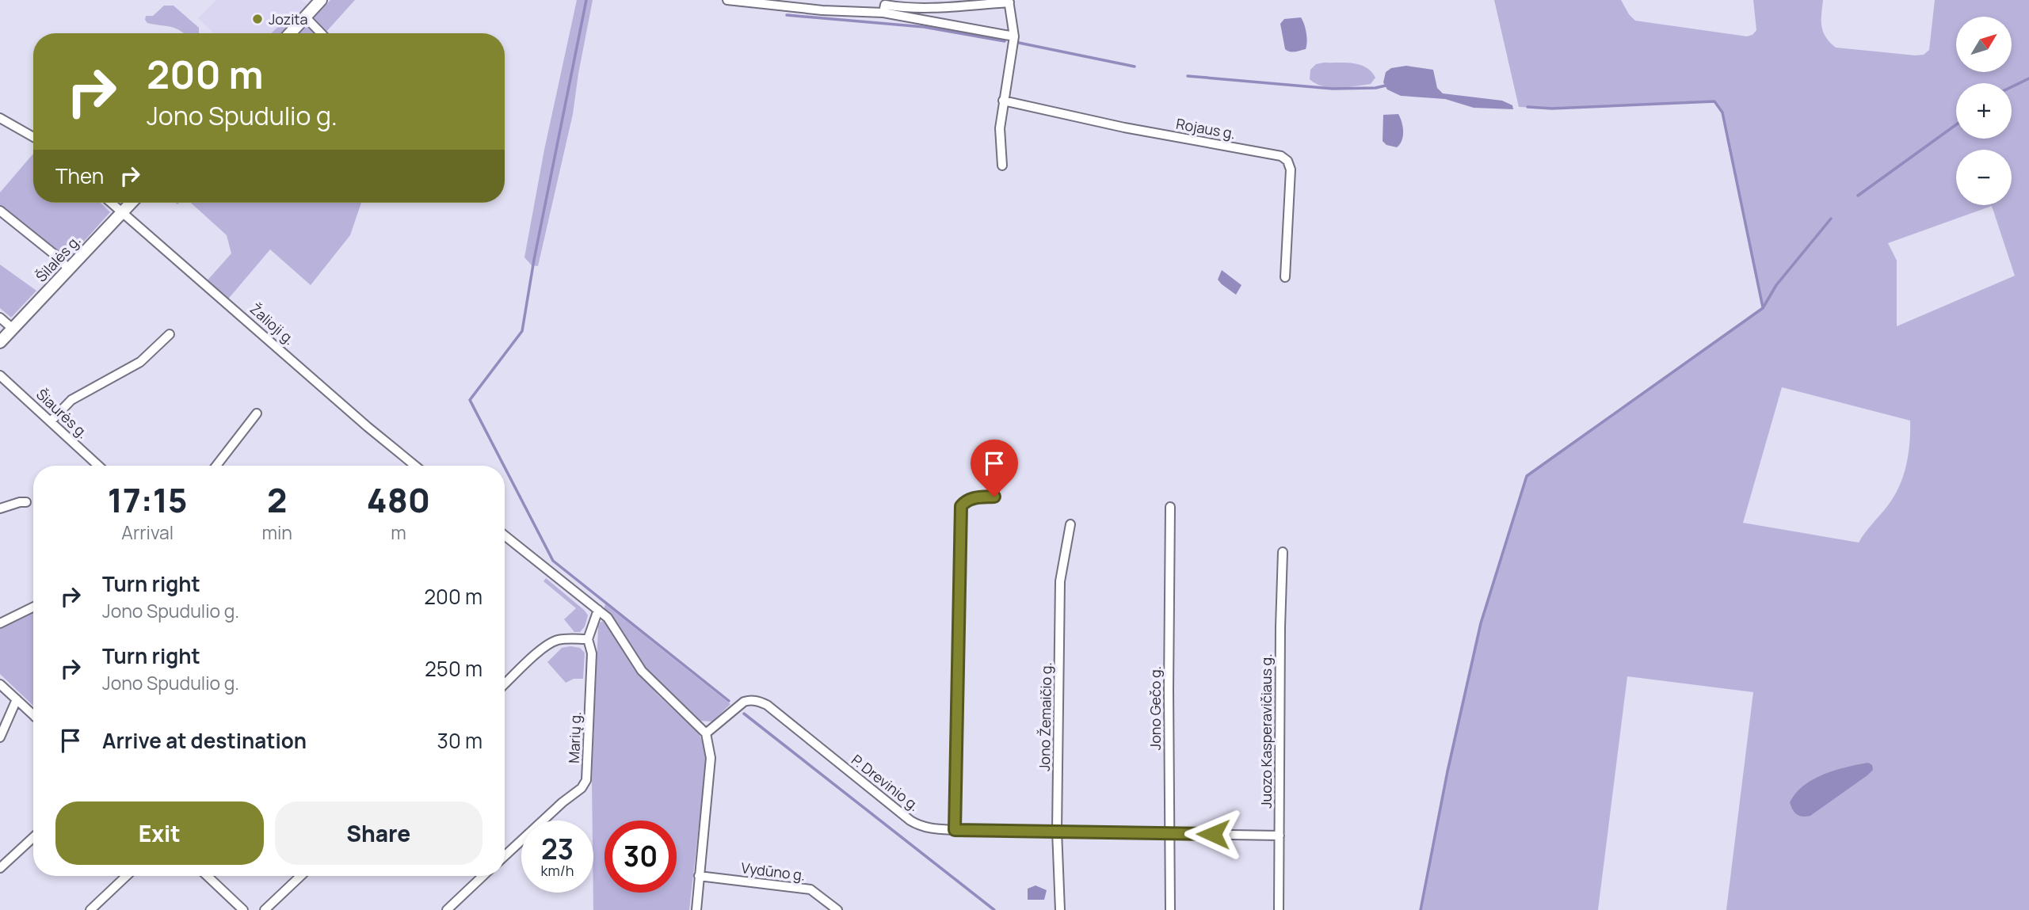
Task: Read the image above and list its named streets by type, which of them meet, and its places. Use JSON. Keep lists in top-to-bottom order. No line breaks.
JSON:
{"streets":{"main road":["Šilalės g."],"street":["Rojaus g.","Žalioji g.","Šiaurės g.","Jono Gečo g.","Jono Žemaičio g.","Juozo Kasperavičiaus g.","Marių g.","P. Drevinio g.","Vydūno g."]},"crossings":[["Šilalės g.","Žalioji g."],["Jono Gečo g.","P. Drevinio g."],["Jono Žemaičio g.","P. Drevinio g."],["Juozo Kasperavičiaus g.","P. Drevinio g."]],"places":["Jozita"],"north":"top right","page":{"map_buttons":["+","−"],"turn":["200 m","Jono Spudulio g."],"then":"Then","eta":["17:15","Arrival","2","min","480","m"],"list":[{"name":"Turn right","note":"Jono Spudulio g.","value":"200 m"},{"name":"Turn right","note":"Jono Spudulio g.","value":"250 m"},{"name":"Arrive at destination","value":"30 m"}],"buttons":["Exit","Share"],"speed":"23 km/h","limit":"30"}}
